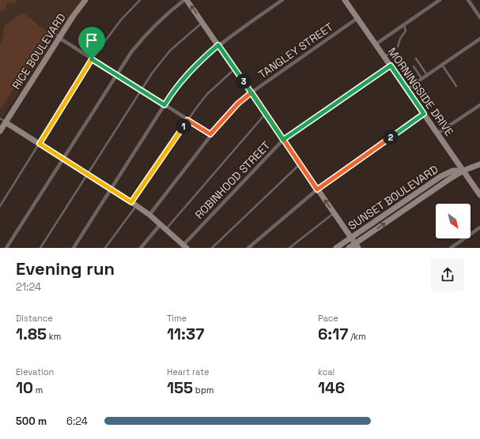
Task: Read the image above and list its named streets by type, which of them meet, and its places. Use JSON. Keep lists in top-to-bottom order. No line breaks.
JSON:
{"streets":{"main road":["RICE BOULEVARD","MORNINGSIDE DRIVE","SUNSET BOULEVARD"],"street":["TANGLEY STREET","ROBINHOOD STREET"]},"crossings":[["TANGLEY STREET","MORNINGSIDE DRIVE"],["MORNINGSIDE DRIVE","ROBINHOOD STREET"],["MORNINGSIDE DRIVE","SUNSET BOULEVARD"]],"north":"bottom right","page":{"pins":["3","1","2"],"heading":["Evening run","21:24"],"stats":[["Distance","1.85 km"],["Time","11:37"],["Pace","6:17 /km"],["Elevation","10 m"],["Heart rate","155 bpm"],["kcal","146"]],"list":[{"name":"500 m","note":"6:24"}]}}
